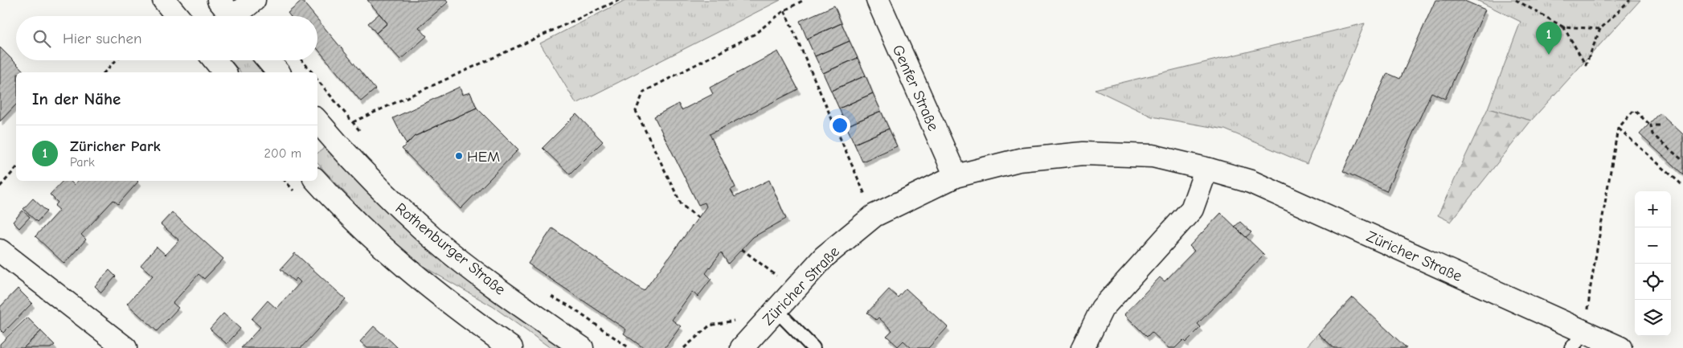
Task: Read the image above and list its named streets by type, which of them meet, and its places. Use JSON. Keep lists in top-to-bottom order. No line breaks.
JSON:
{"streets":{"street":["Genfer Straße","Rothenburger Straße","Züricher Straße"]},"crossings":[["Genfer Straße","Züricher Straße"]],"places":["HEM"],"page":{"search":"Hier suchen","pins":"1","heading":"In der Nähe","list":[{"mark":"1","name":"Züricher Park","note":"Park","value":"200 m"}],"map_buttons":["+","−"]}}
